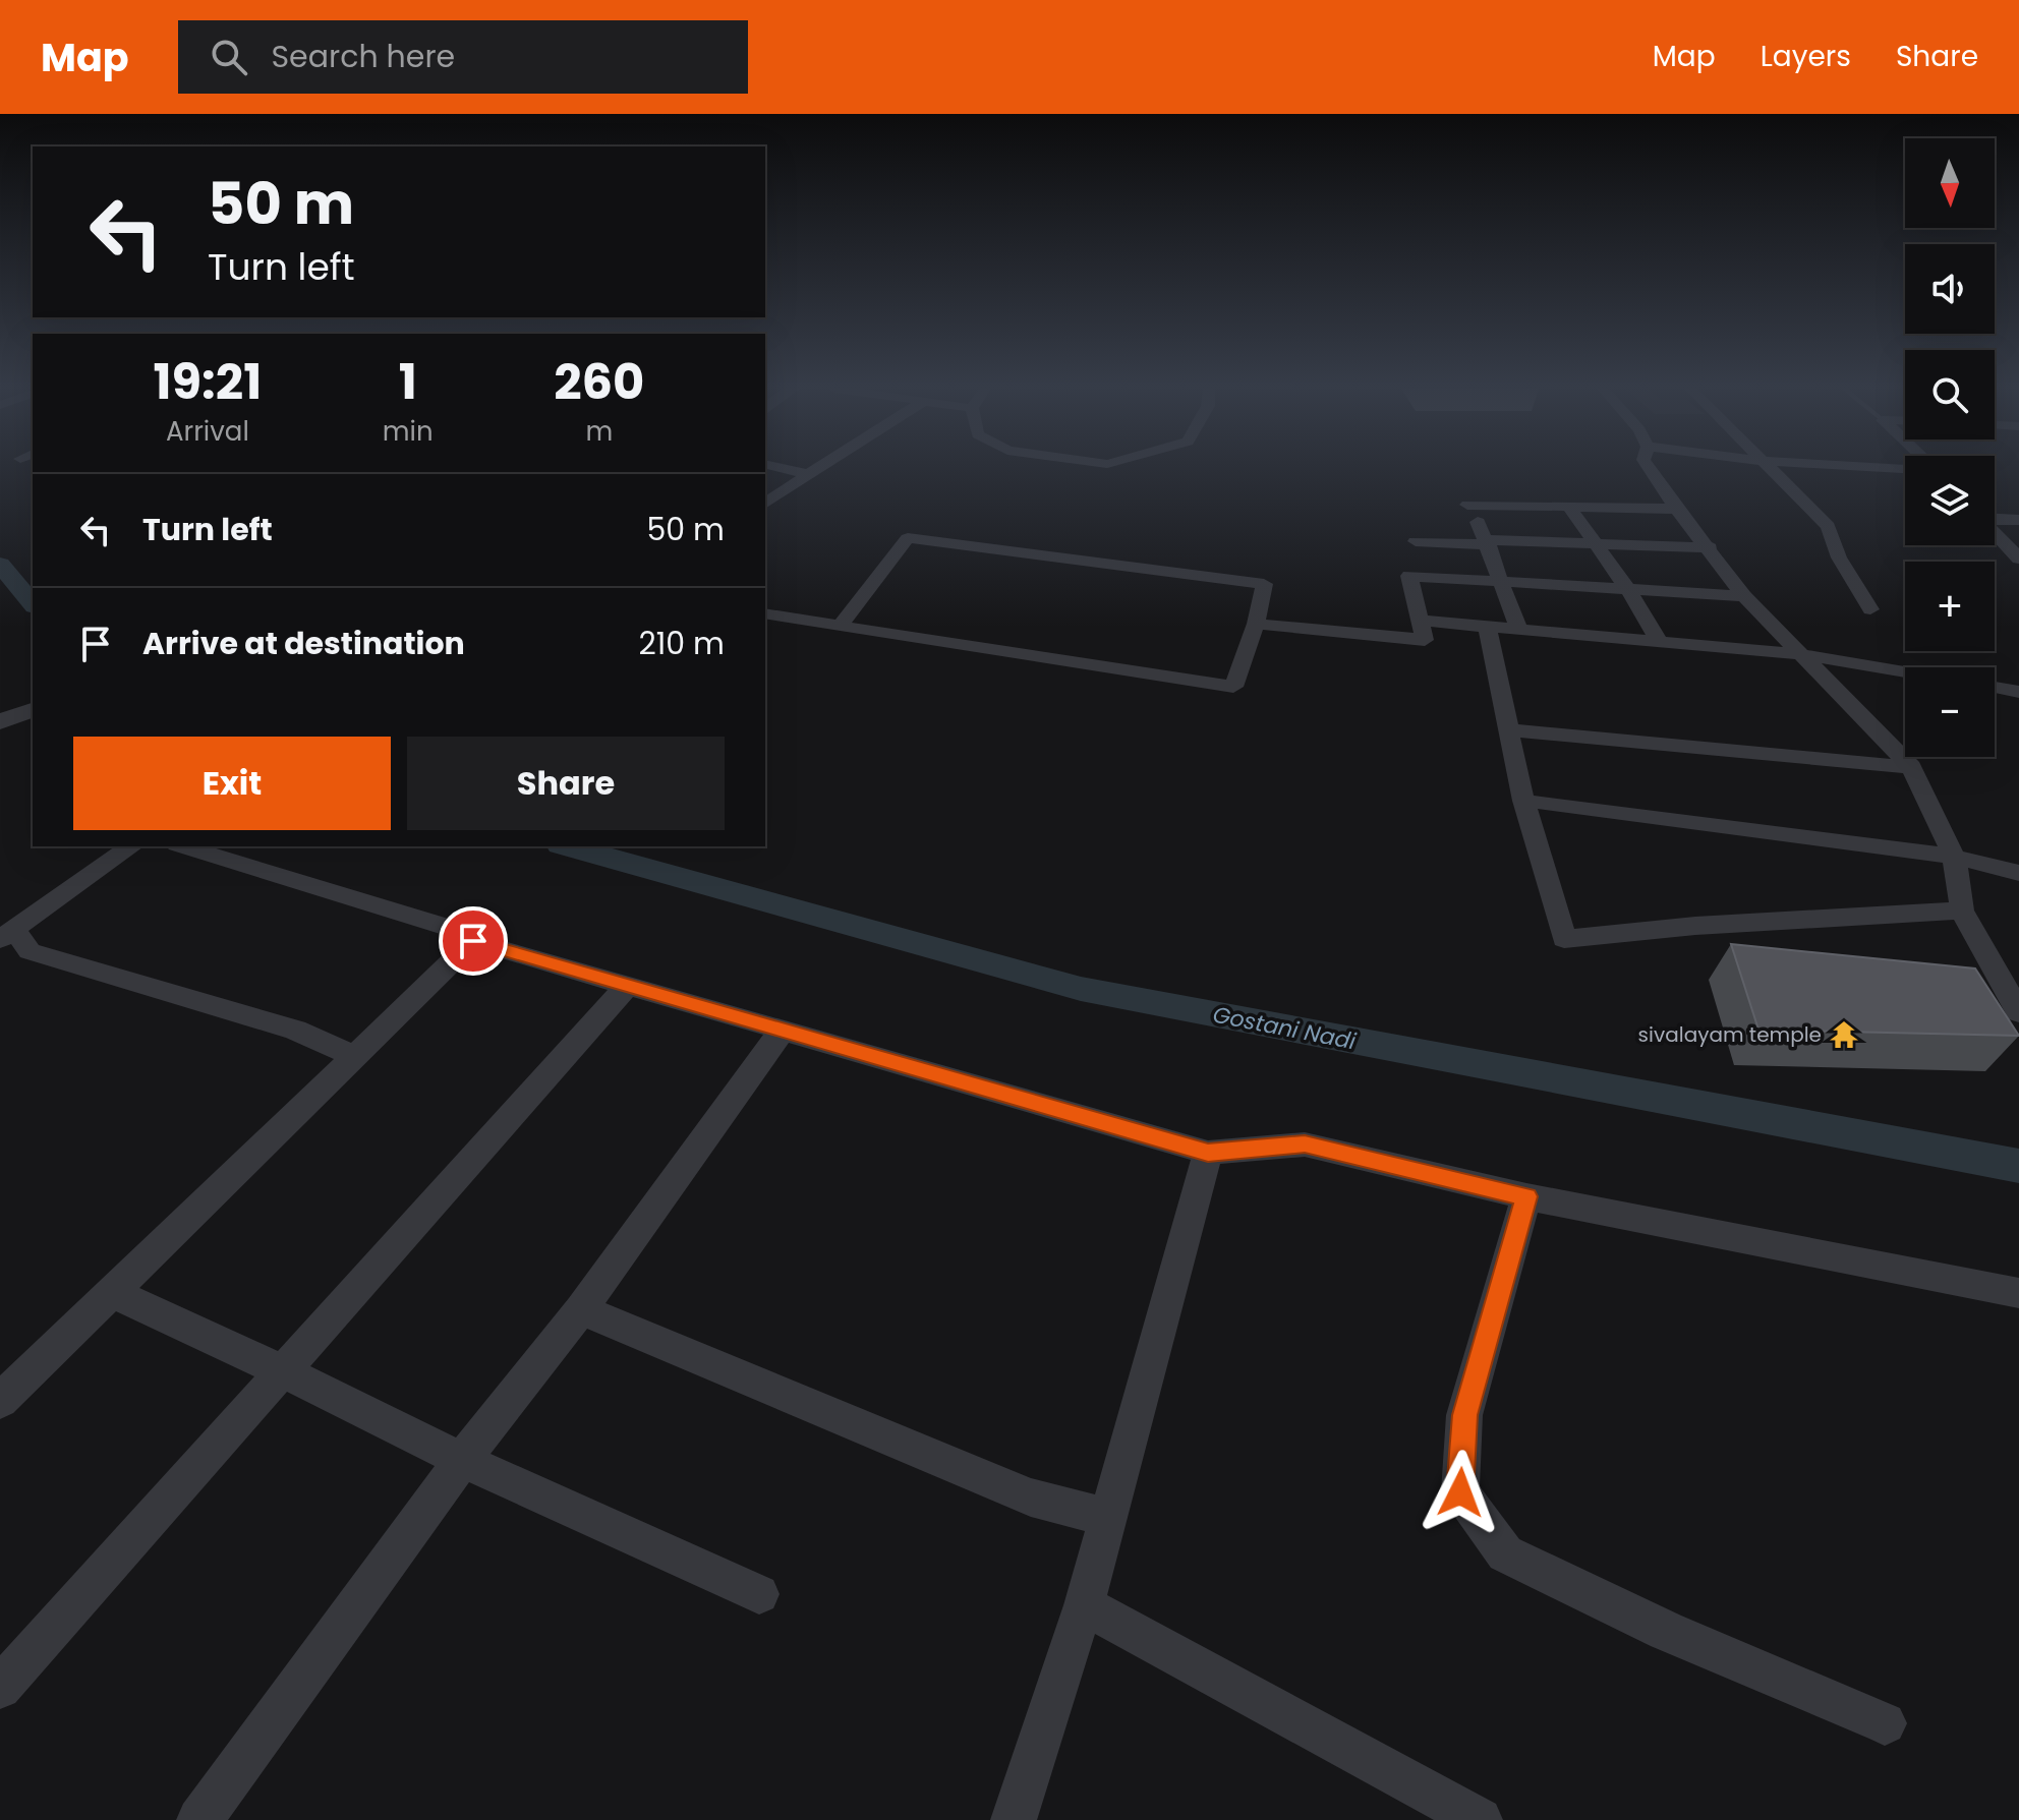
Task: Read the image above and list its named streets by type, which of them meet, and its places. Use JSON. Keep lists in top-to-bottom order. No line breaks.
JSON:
{"water":["Gostani Nadi"],"places":{"temple":["sivalayam temple"]},"north":"bottom","page":{"header":"Map","search":"Search here","nav":["Map","Layers","Share"],"map_buttons":["+","−"],"turn":["50 m","Turn left"],"eta":["19:21","Arrival","1","min","260","m"],"list":[{"name":"Turn left","value":"50 m"},{"name":"Arrive at destination","value":"210 m"}],"buttons":["Exit","Share"]}}
